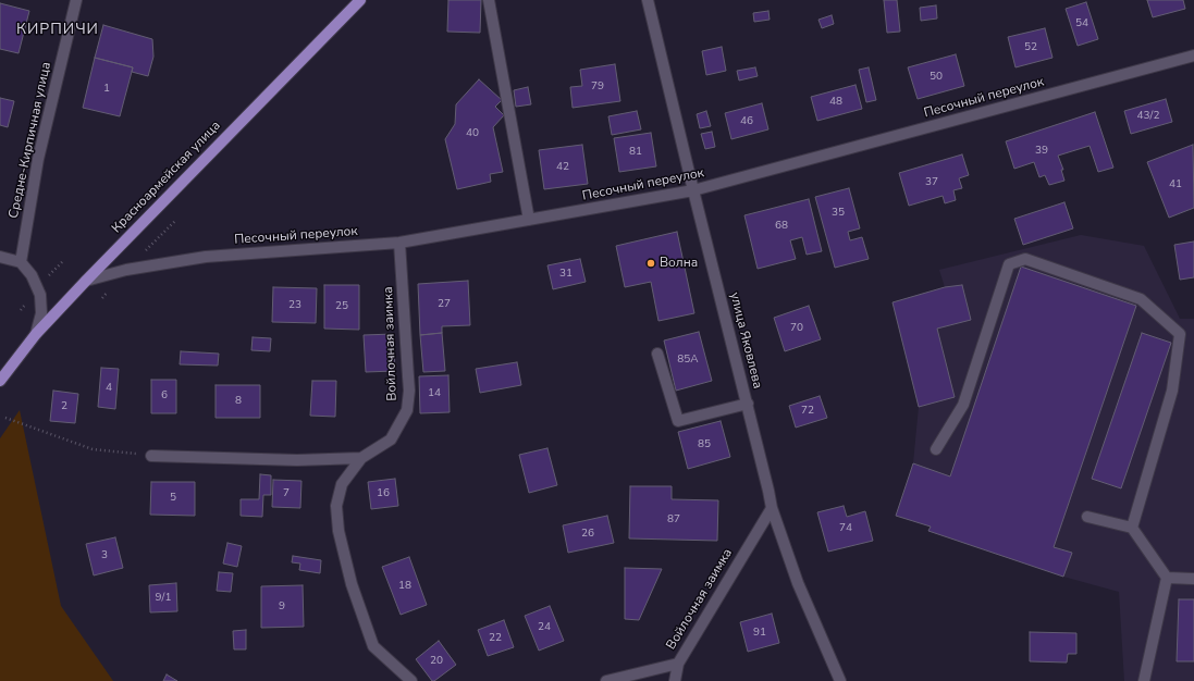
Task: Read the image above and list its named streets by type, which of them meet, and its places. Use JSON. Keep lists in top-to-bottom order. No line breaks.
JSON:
{"streets":{"main road":["Красноармейская улица"],"street":["Песочный переулок","Средне-Кирпичная улица","улица Яковлева","Войлочная заимка"]},"crossings":[["Песочный переулок","Красноармейская улица"],["Песочный переулок","улица Яковлева"],["Песочный переулок","Войлочная заимка"],["улица Яковлева","Войлочная заимка"]],"districts":["КИРПИЧИ"],"places":["Волна"],"house_numbers":["54","52","50","79","1","48","43/2","46","40","39","81","42","37","41","35","68","31","27","23","25","70","85А","4","14","6","8","2","72","85","7","16","5","87","74","26","3","18","9/1","9","24","91","22","20"]}
